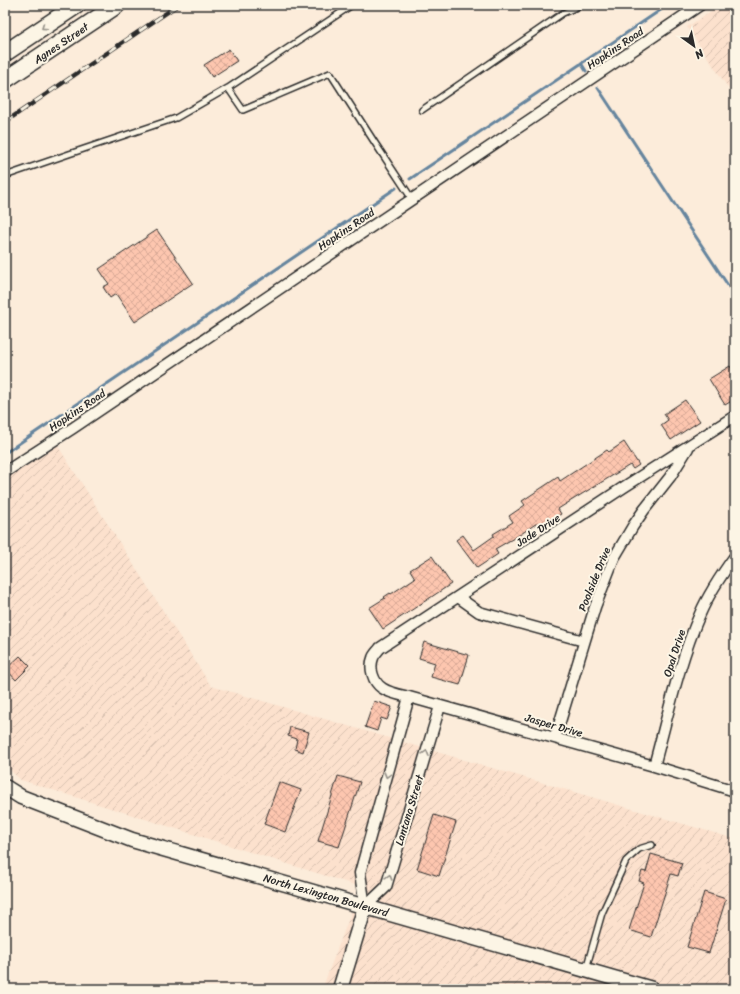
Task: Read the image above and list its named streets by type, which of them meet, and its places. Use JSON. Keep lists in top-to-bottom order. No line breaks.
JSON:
{"streets":{"main road":["Agnes Street"],"street":["Hopkins Road","Jade Drive","Poolside Drive","Opal Drive","Jasper Drive","Lantana Street","North Lexington Boulevard"]},"crossings":[["Jade Drive","Poolside Drive"],["Jade Drive","Jasper Drive"],["Poolside Drive","Jasper Drive"],["Opal Drive","Jasper Drive"],["Jasper Drive","Lantana Street"],["Lantana Street","North Lexington Boulevard"]],"north":"bottom right"}
